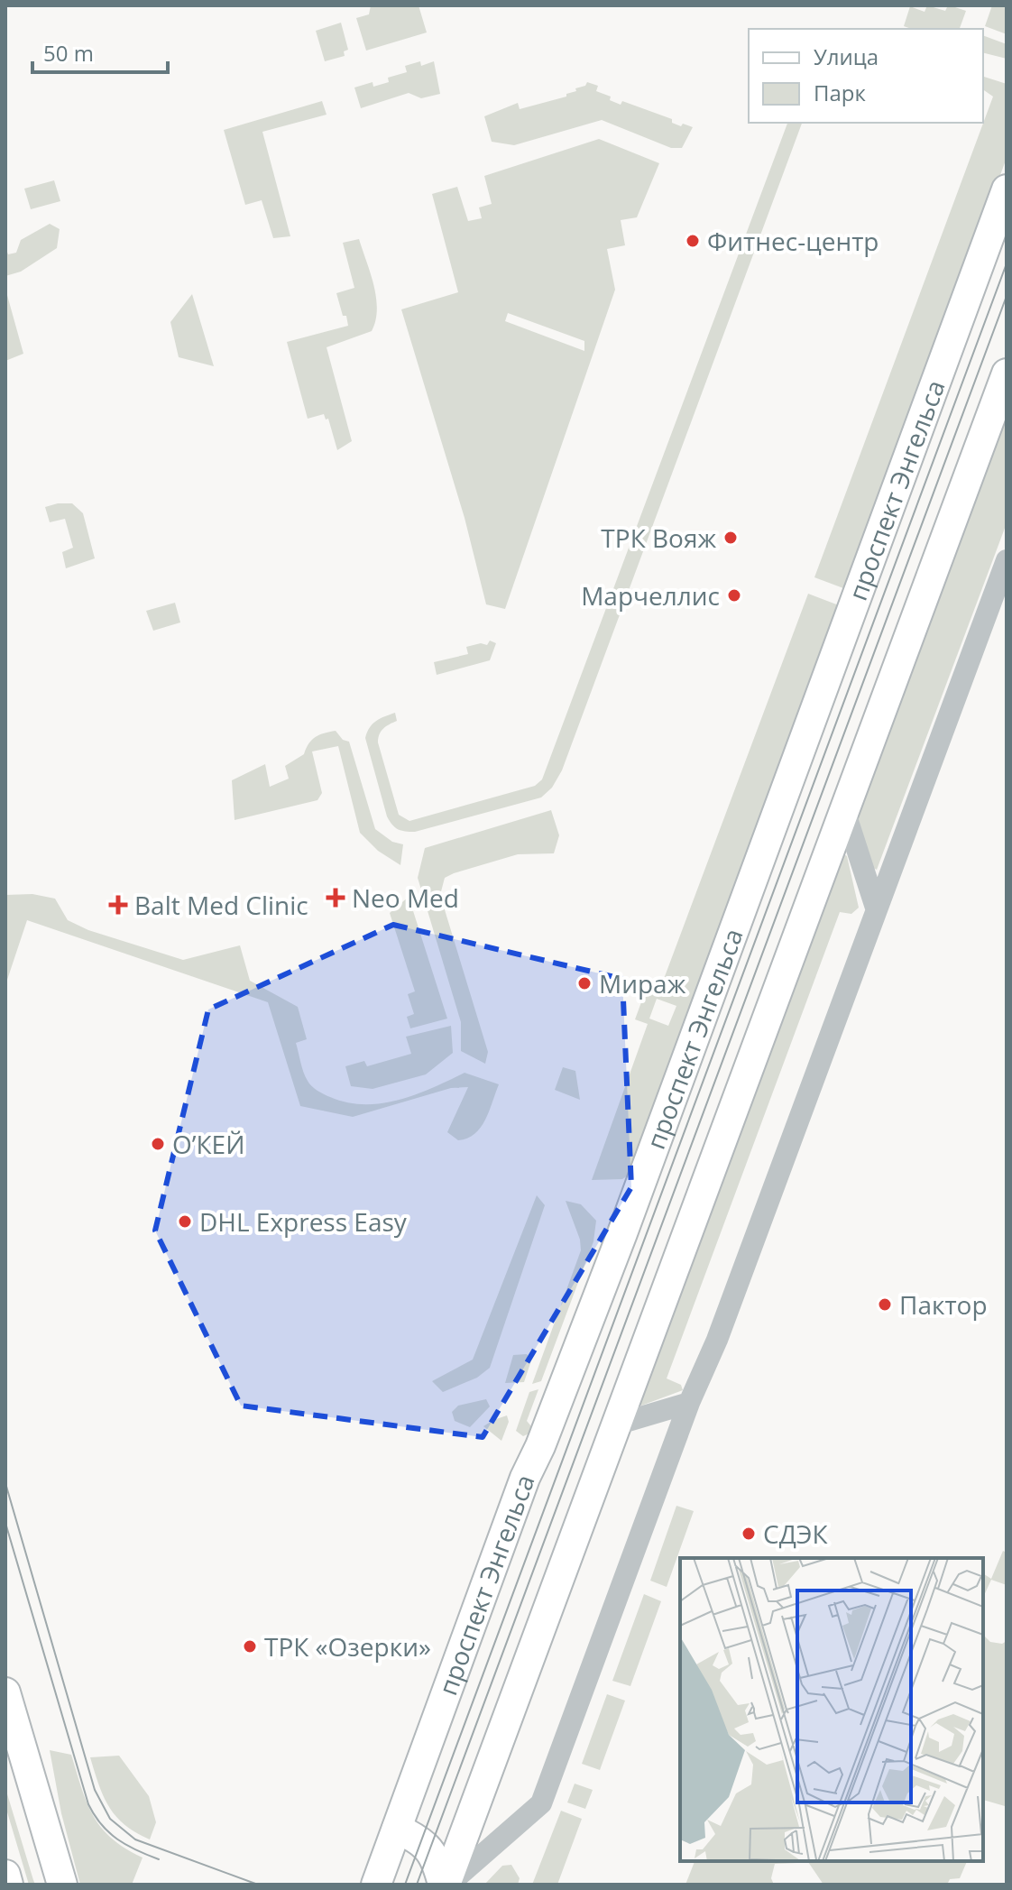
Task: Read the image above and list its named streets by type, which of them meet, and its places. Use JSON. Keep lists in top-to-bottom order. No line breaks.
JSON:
{"streets":{"main road":["проспект Энгельса"]},"places":{"other":["Фитнес-центр","ТРК Вояж","Марчеллис","Мираж","О’КЕЙ","DHL Express Easy","Пактор","СДЭК","ТРК «Озерки»"],"health":["Neo Med","Balt Med Clinic"]},"legend":["Улица","Парк"],"scale_bar":"50 m"}
